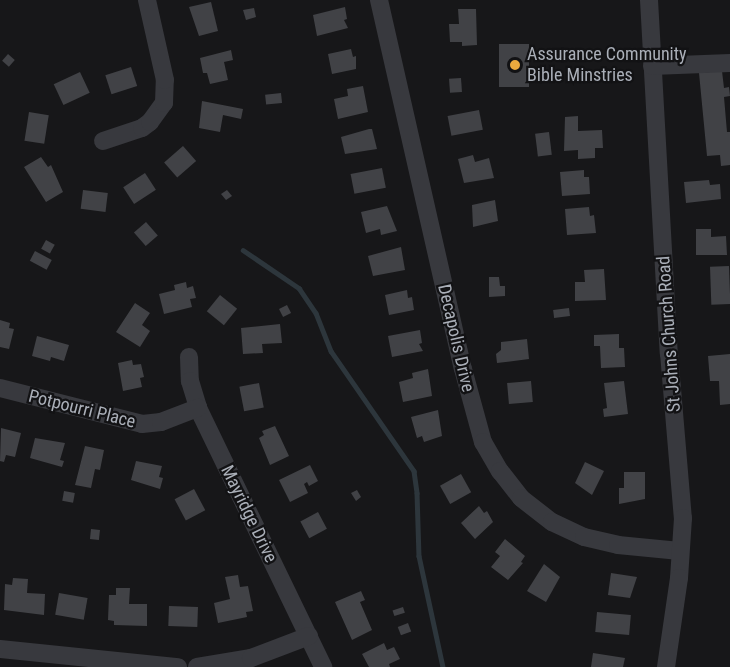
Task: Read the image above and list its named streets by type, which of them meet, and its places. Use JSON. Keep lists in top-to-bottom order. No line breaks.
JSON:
{"streets":{"street":["St Johns Church Road","Decapolis Drive","Potpourri Place","Mayridge Drive"]},"crossings":[["St Johns Church Road","Decapolis Drive"],["Potpourri Place","Mayridge Drive"]],"places":["Assurance Community Bible Minstries"]}
